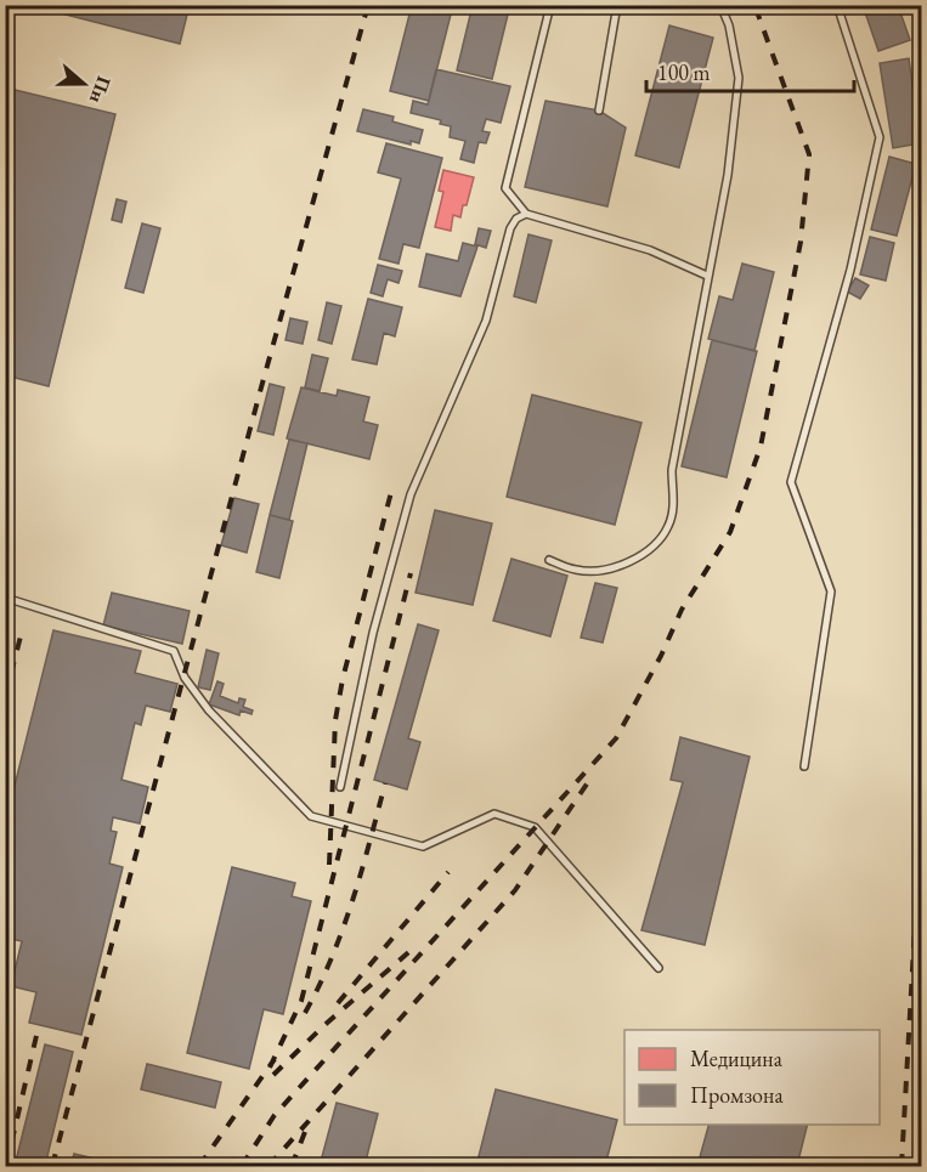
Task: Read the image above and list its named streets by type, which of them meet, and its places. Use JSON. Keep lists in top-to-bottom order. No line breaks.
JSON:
{"legend":["Медицина","Промзона"],"scale_bar":"100 m","north":"right"}
